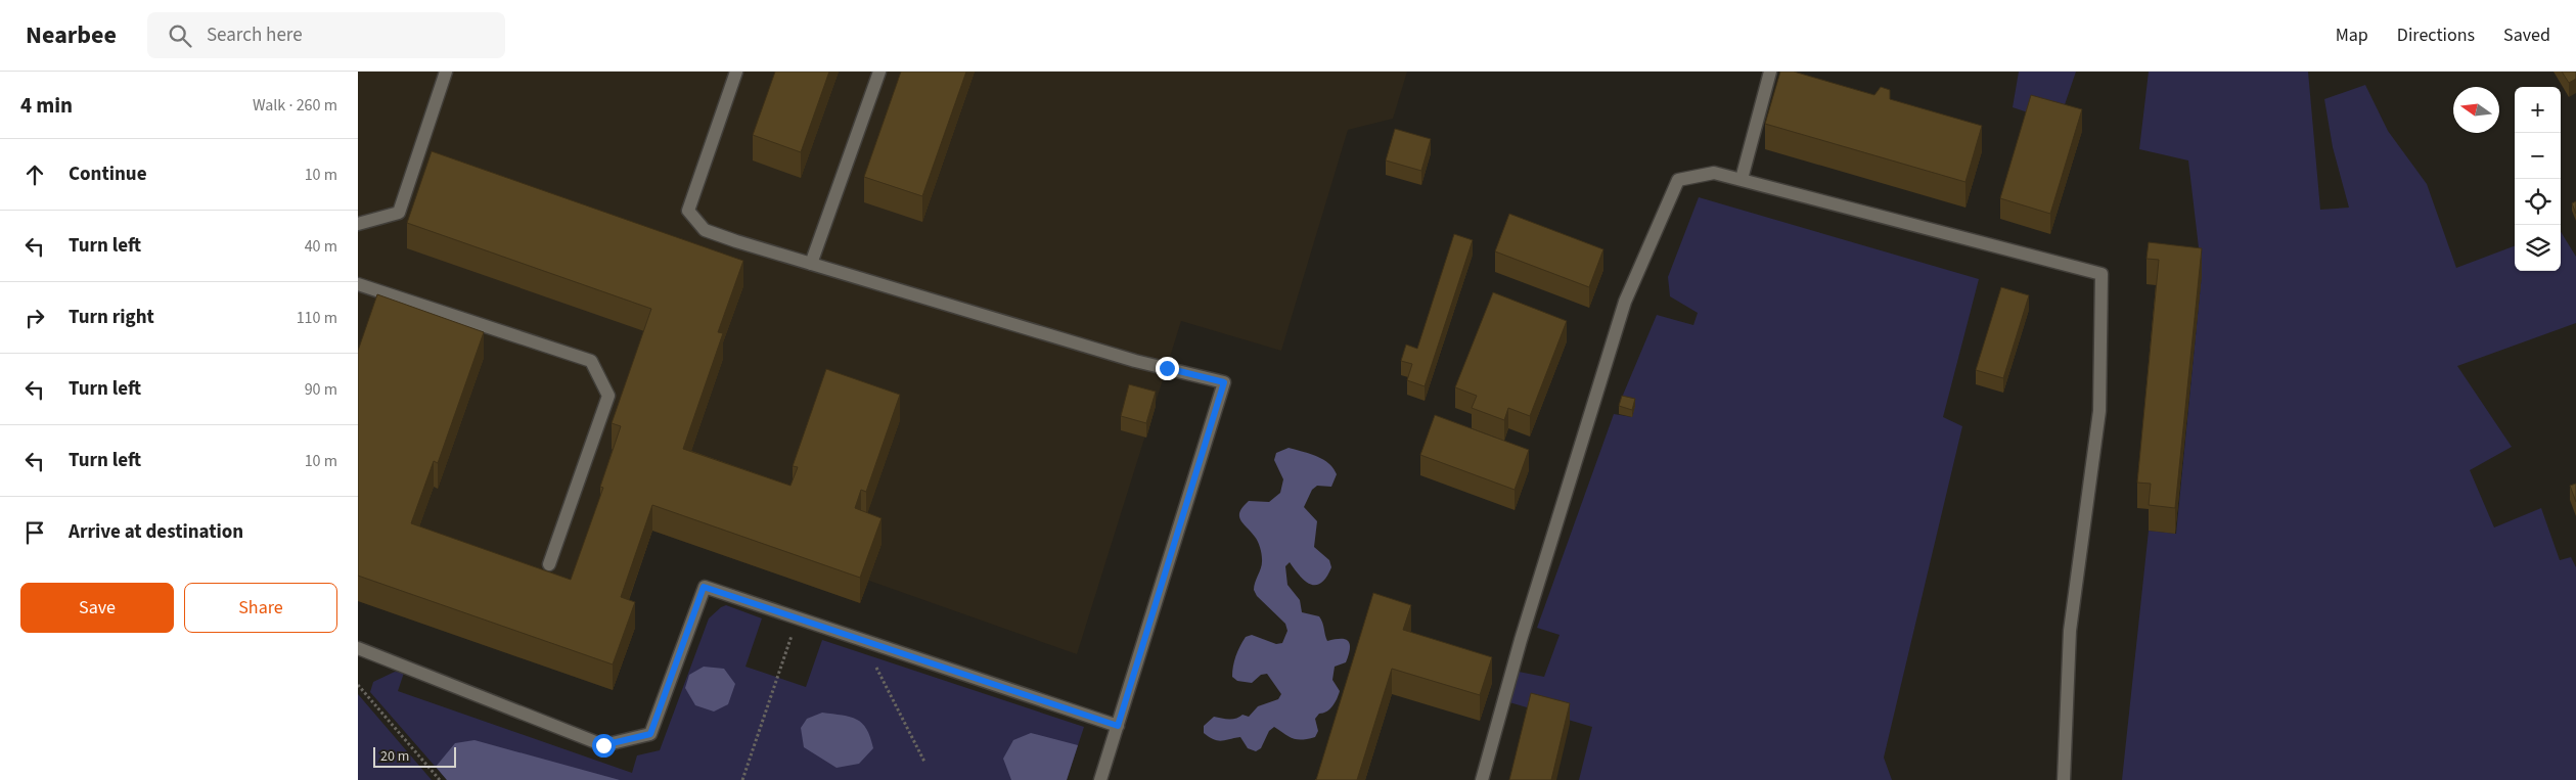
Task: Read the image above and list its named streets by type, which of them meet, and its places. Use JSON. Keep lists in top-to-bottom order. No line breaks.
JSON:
{"scale_bar":"20 m","north":"left","page":{"header":"Nearbee","search":"Search here","nav":["Map","Directions","Saved"],"heading":["4 min","Walk · 260 m"],"map_buttons":["+","−"],"list":[["Continue","10 m"],["Turn left","40 m"],["Turn right","110 m"],["Turn left","90 m"],["Turn left","10 m"],"Arrive at destination"],"buttons":["Save","Share"],"scale":"20 m"}}
